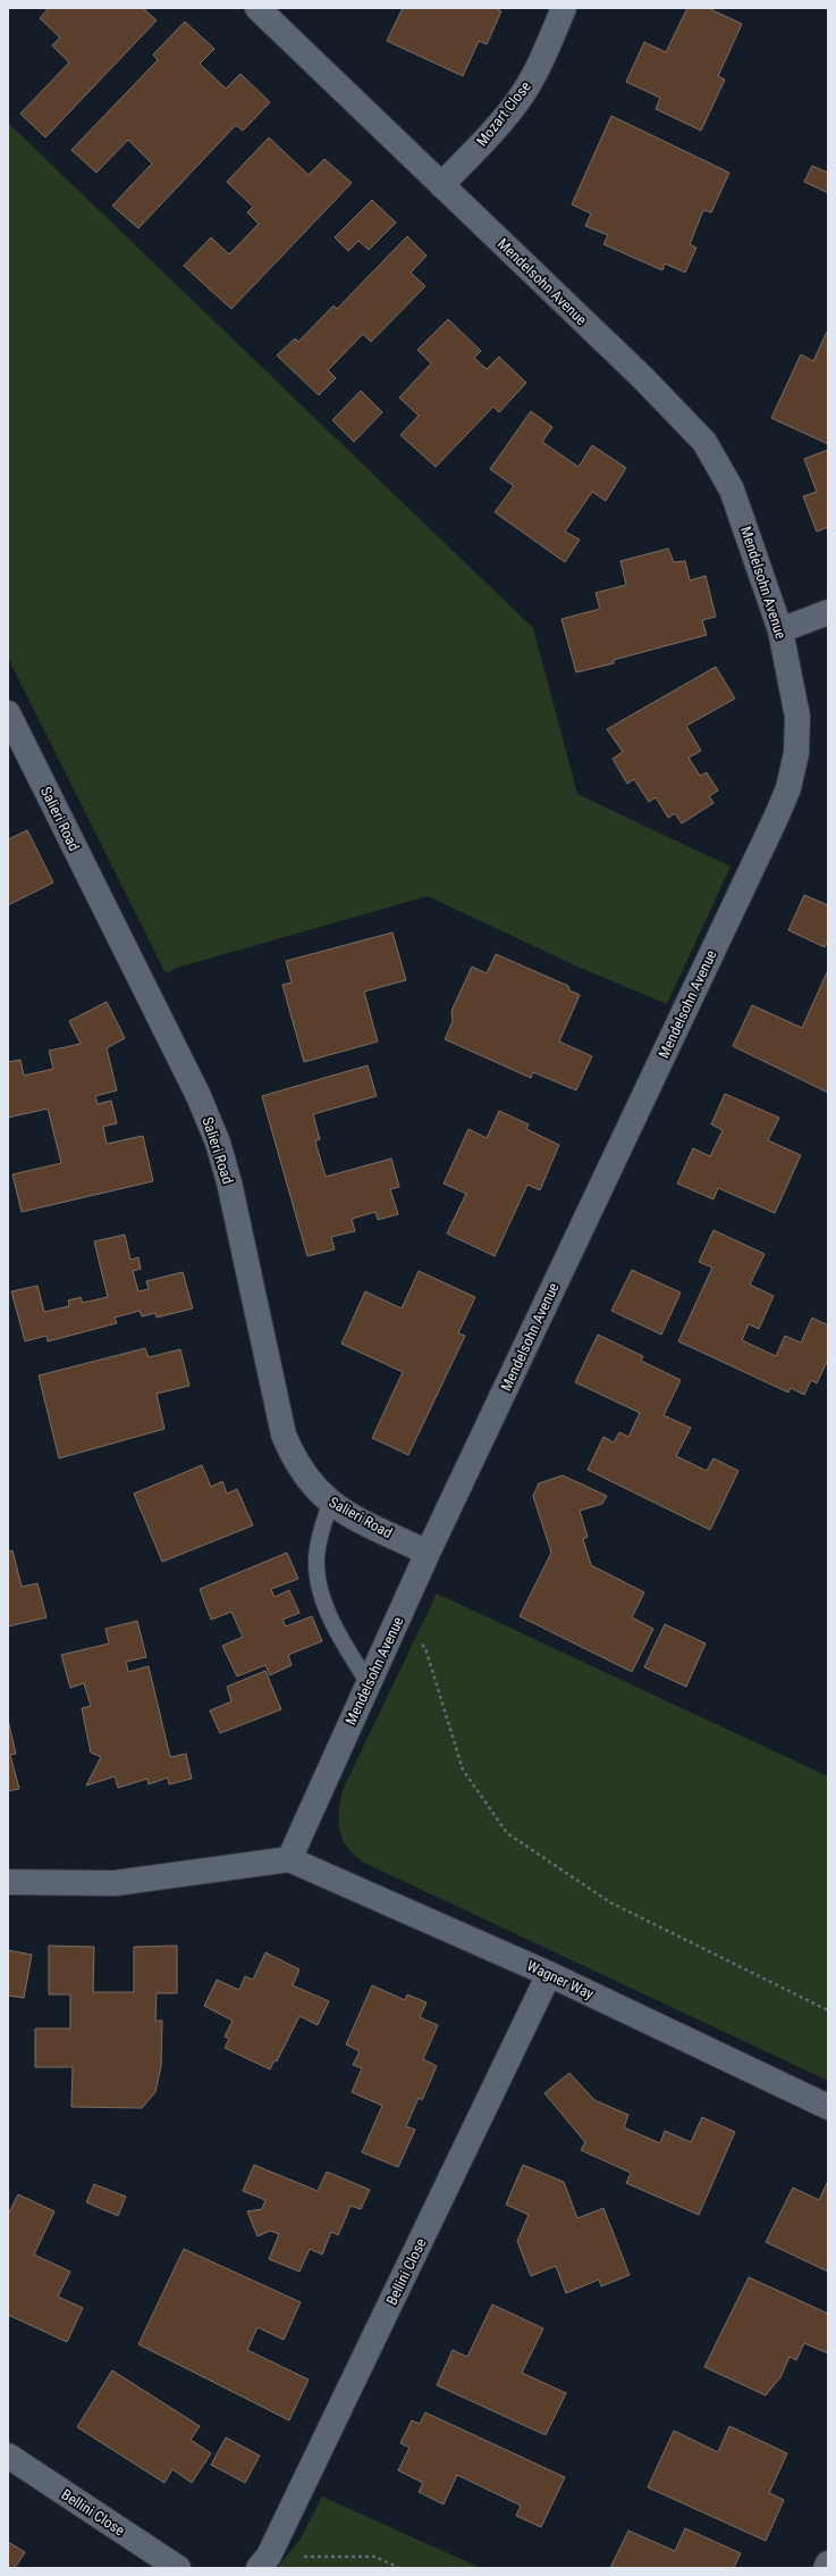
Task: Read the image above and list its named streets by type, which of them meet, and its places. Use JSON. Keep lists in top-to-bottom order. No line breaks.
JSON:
{"streets":{"street":["Mozart Close","Mendelsohn Avenue","Salieri Road","Wagner Way","Bellini Close"]},"crossings":[["Mozart Close","Mendelsohn Avenue"],["Mendelsohn Avenue","Salieri Road"],["Mendelsohn Avenue","Wagner Way"],["Wagner Way","Bellini Close"]]}
